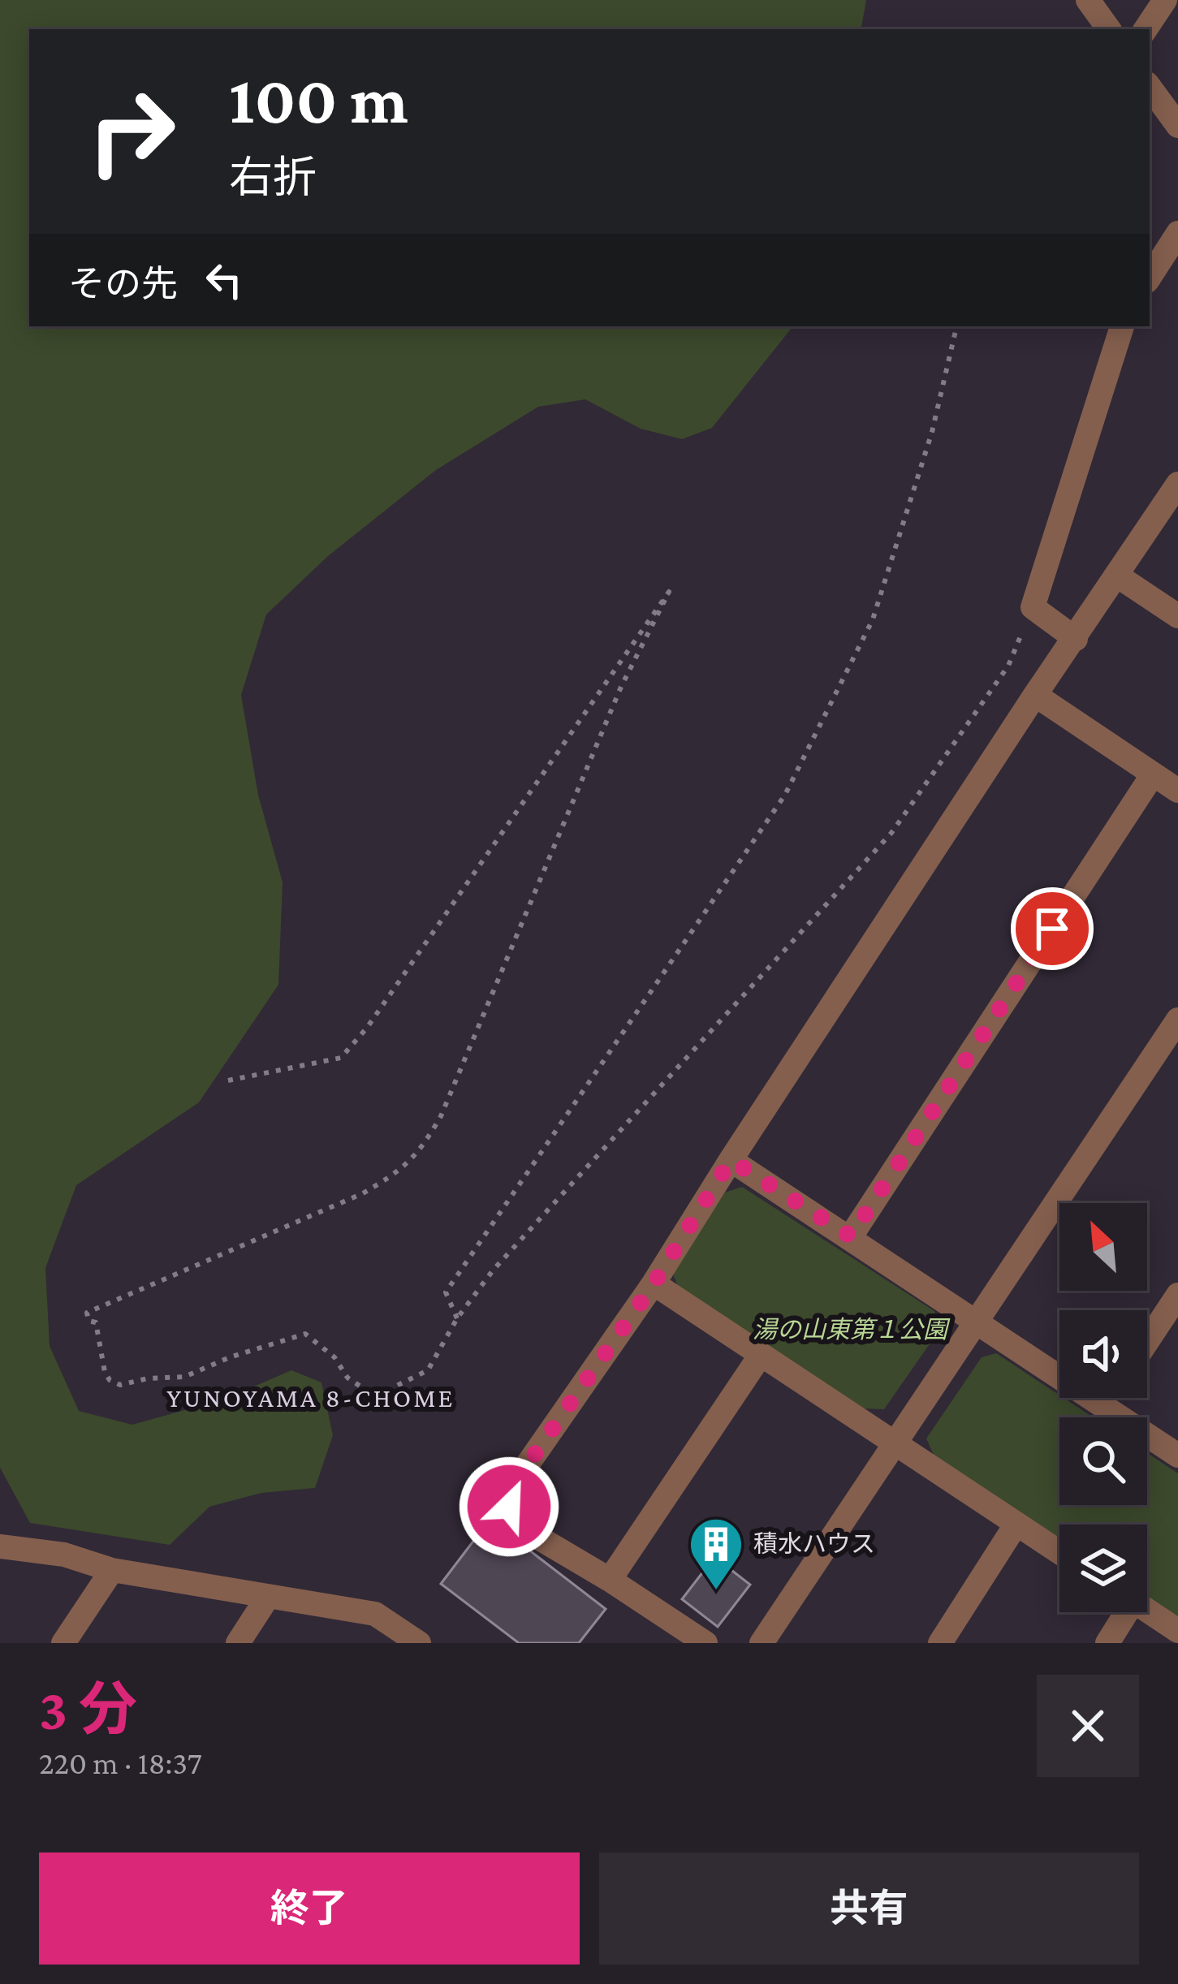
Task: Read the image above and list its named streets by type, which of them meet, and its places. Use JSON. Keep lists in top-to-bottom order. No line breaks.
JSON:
{"districts":["YUNOYAMA 8-CHOME"],"parks":["湯の山東第１公園"],"places":{"building":["積水ハウス"]},"north":"top left","page":{"turn":["100 m","右折"],"then":"その先","heading":["3 分","220 m · 18:37"],"buttons":["終了","共有"]}}
